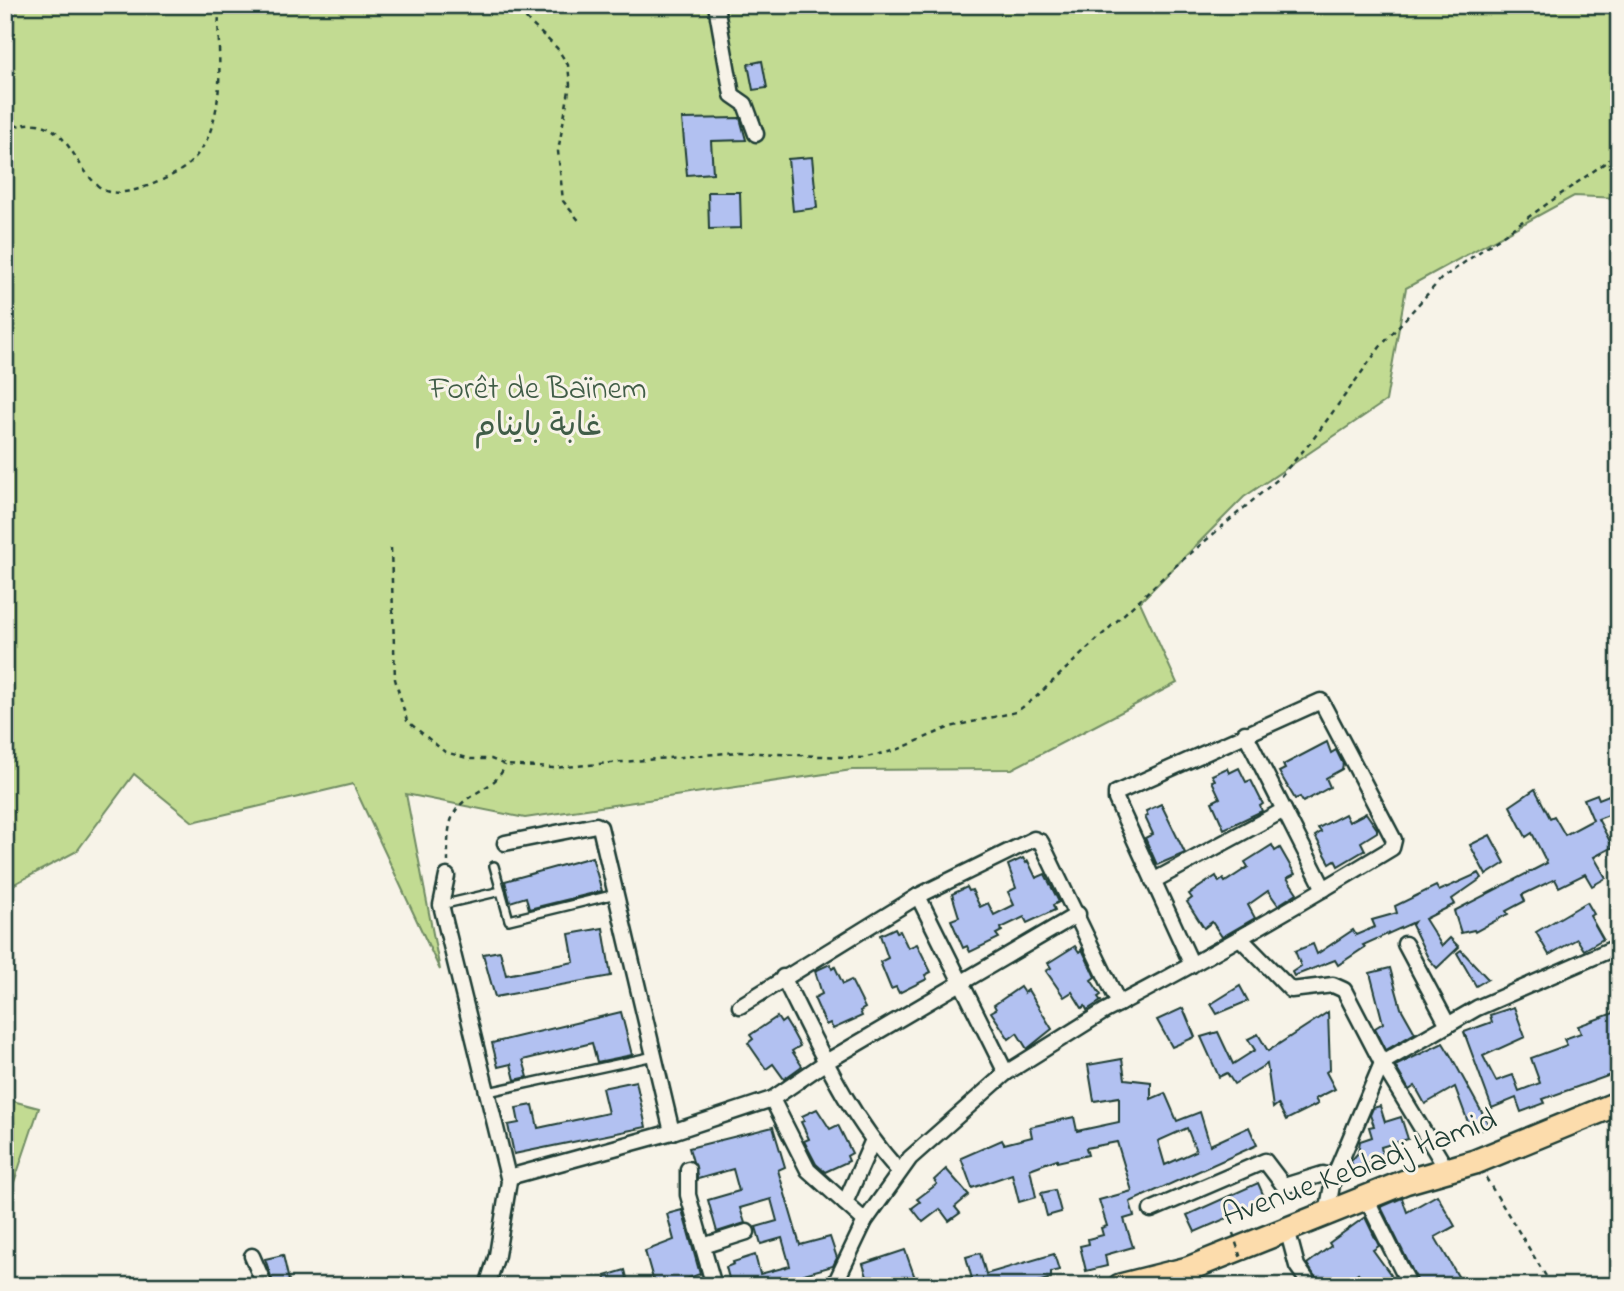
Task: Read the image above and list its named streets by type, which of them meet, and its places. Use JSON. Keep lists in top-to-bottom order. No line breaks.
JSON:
{"streets":{"main road":["Avenue Kebladj Hamid"]},"parks":["Forêt de Baïnem غابة باينام"]}
